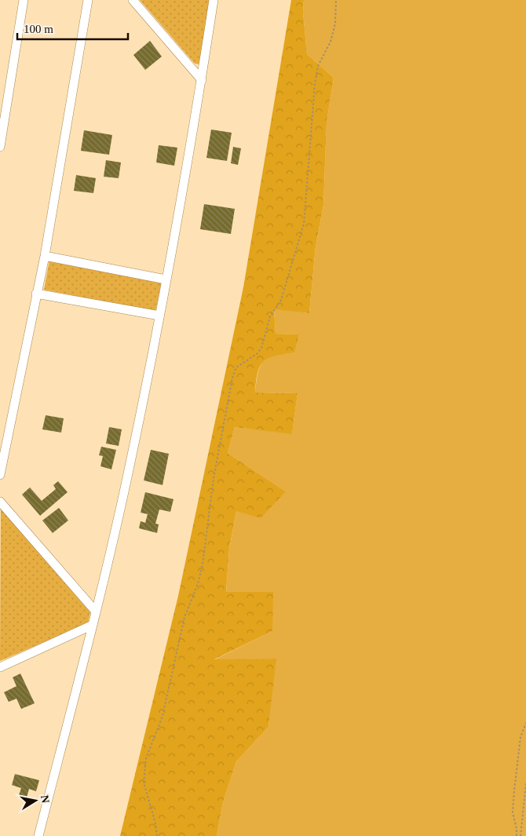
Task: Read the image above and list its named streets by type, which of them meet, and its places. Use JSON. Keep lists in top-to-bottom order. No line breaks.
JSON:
{"scale_bar":"100 m","north":"right"}
